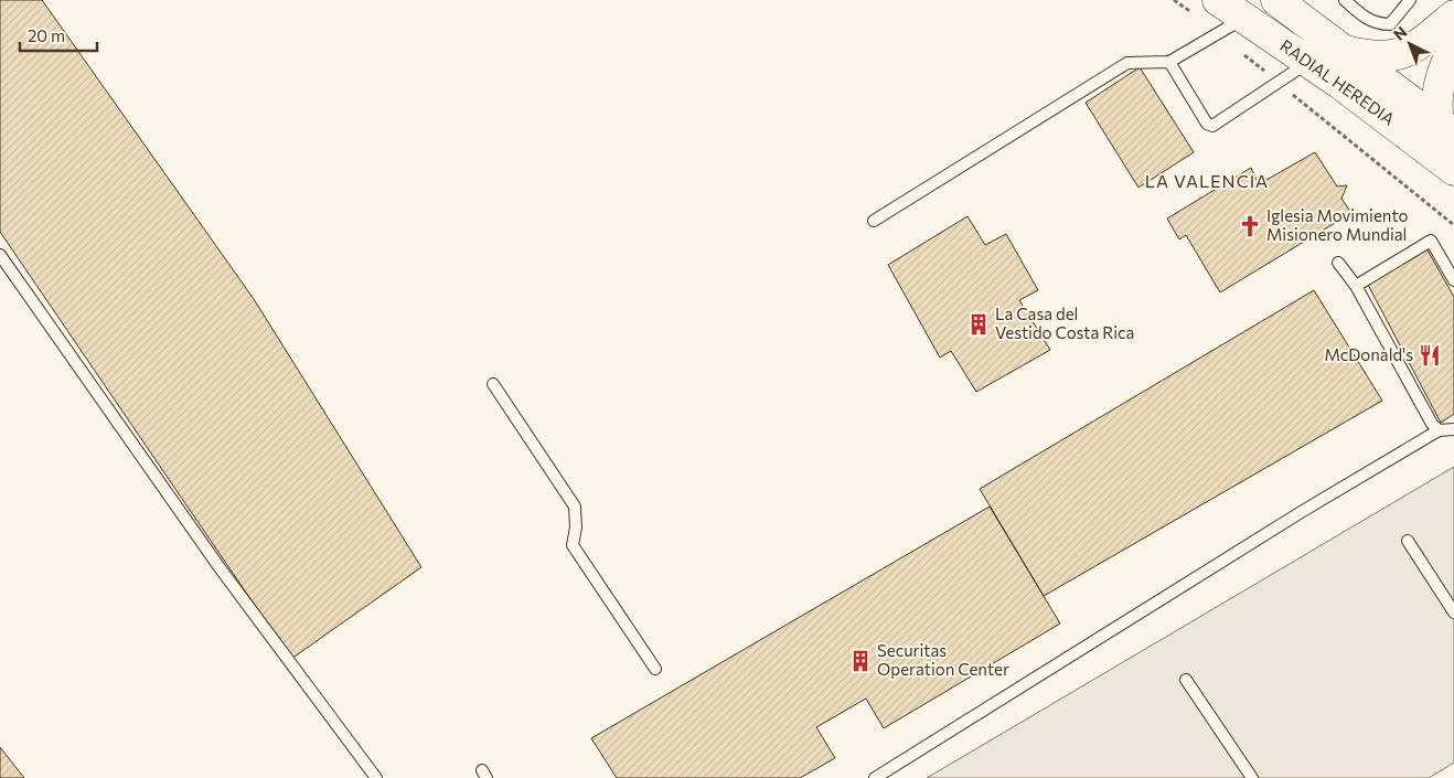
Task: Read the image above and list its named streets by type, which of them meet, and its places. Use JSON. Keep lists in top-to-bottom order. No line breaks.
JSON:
{"streets":{"main road":["RADIAL HEREDIA"]},"districts":["LA VALENCIA"],"places":{"church":["Iglesia Movimiento Misionero Mundial"],"building":["La Casa del Vestido Costa Rica","Securitas Operation Center"],"restaurant":["McDonald's"]},"scale_bar":"20 m","north":"top left"}
